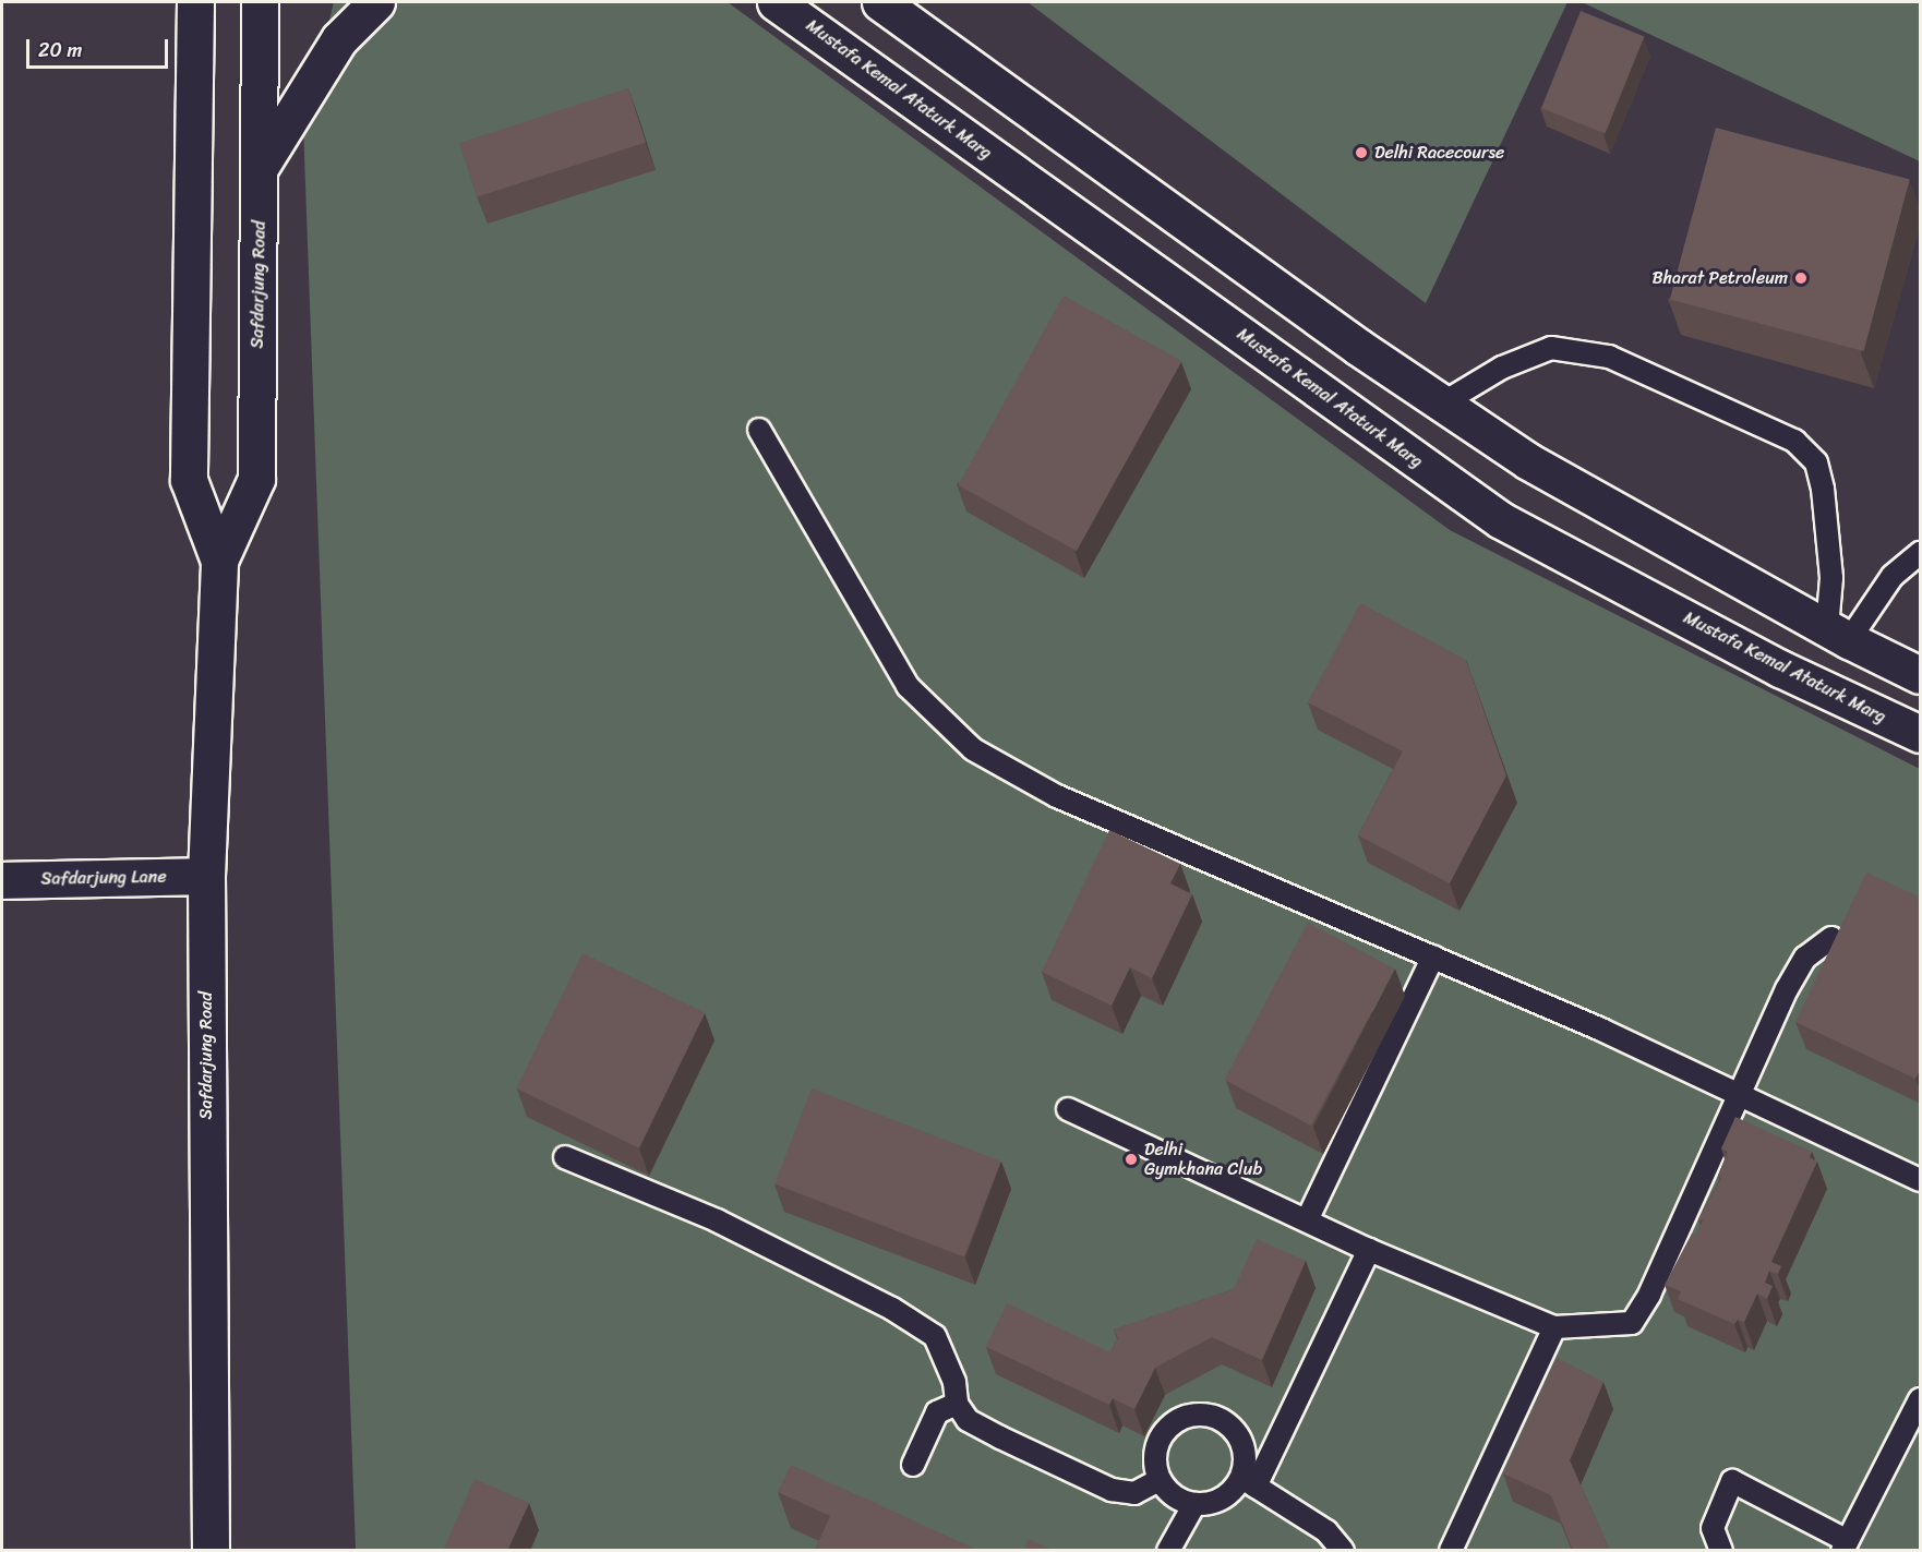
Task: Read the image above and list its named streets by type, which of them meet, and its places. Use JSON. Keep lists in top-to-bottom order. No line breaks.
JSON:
{"streets":{"main road":["Mustafa Kemal Ataturk Marg","Safdarjung Road","Safdarjung Lane"]},"crossings":[["Safdarjung Road","Safdarjung Lane"]],"places":["Delhi Racecourse","Bharat Petroleum","Delhi Gymkhana Club"],"scale_bar":"20 m"}
